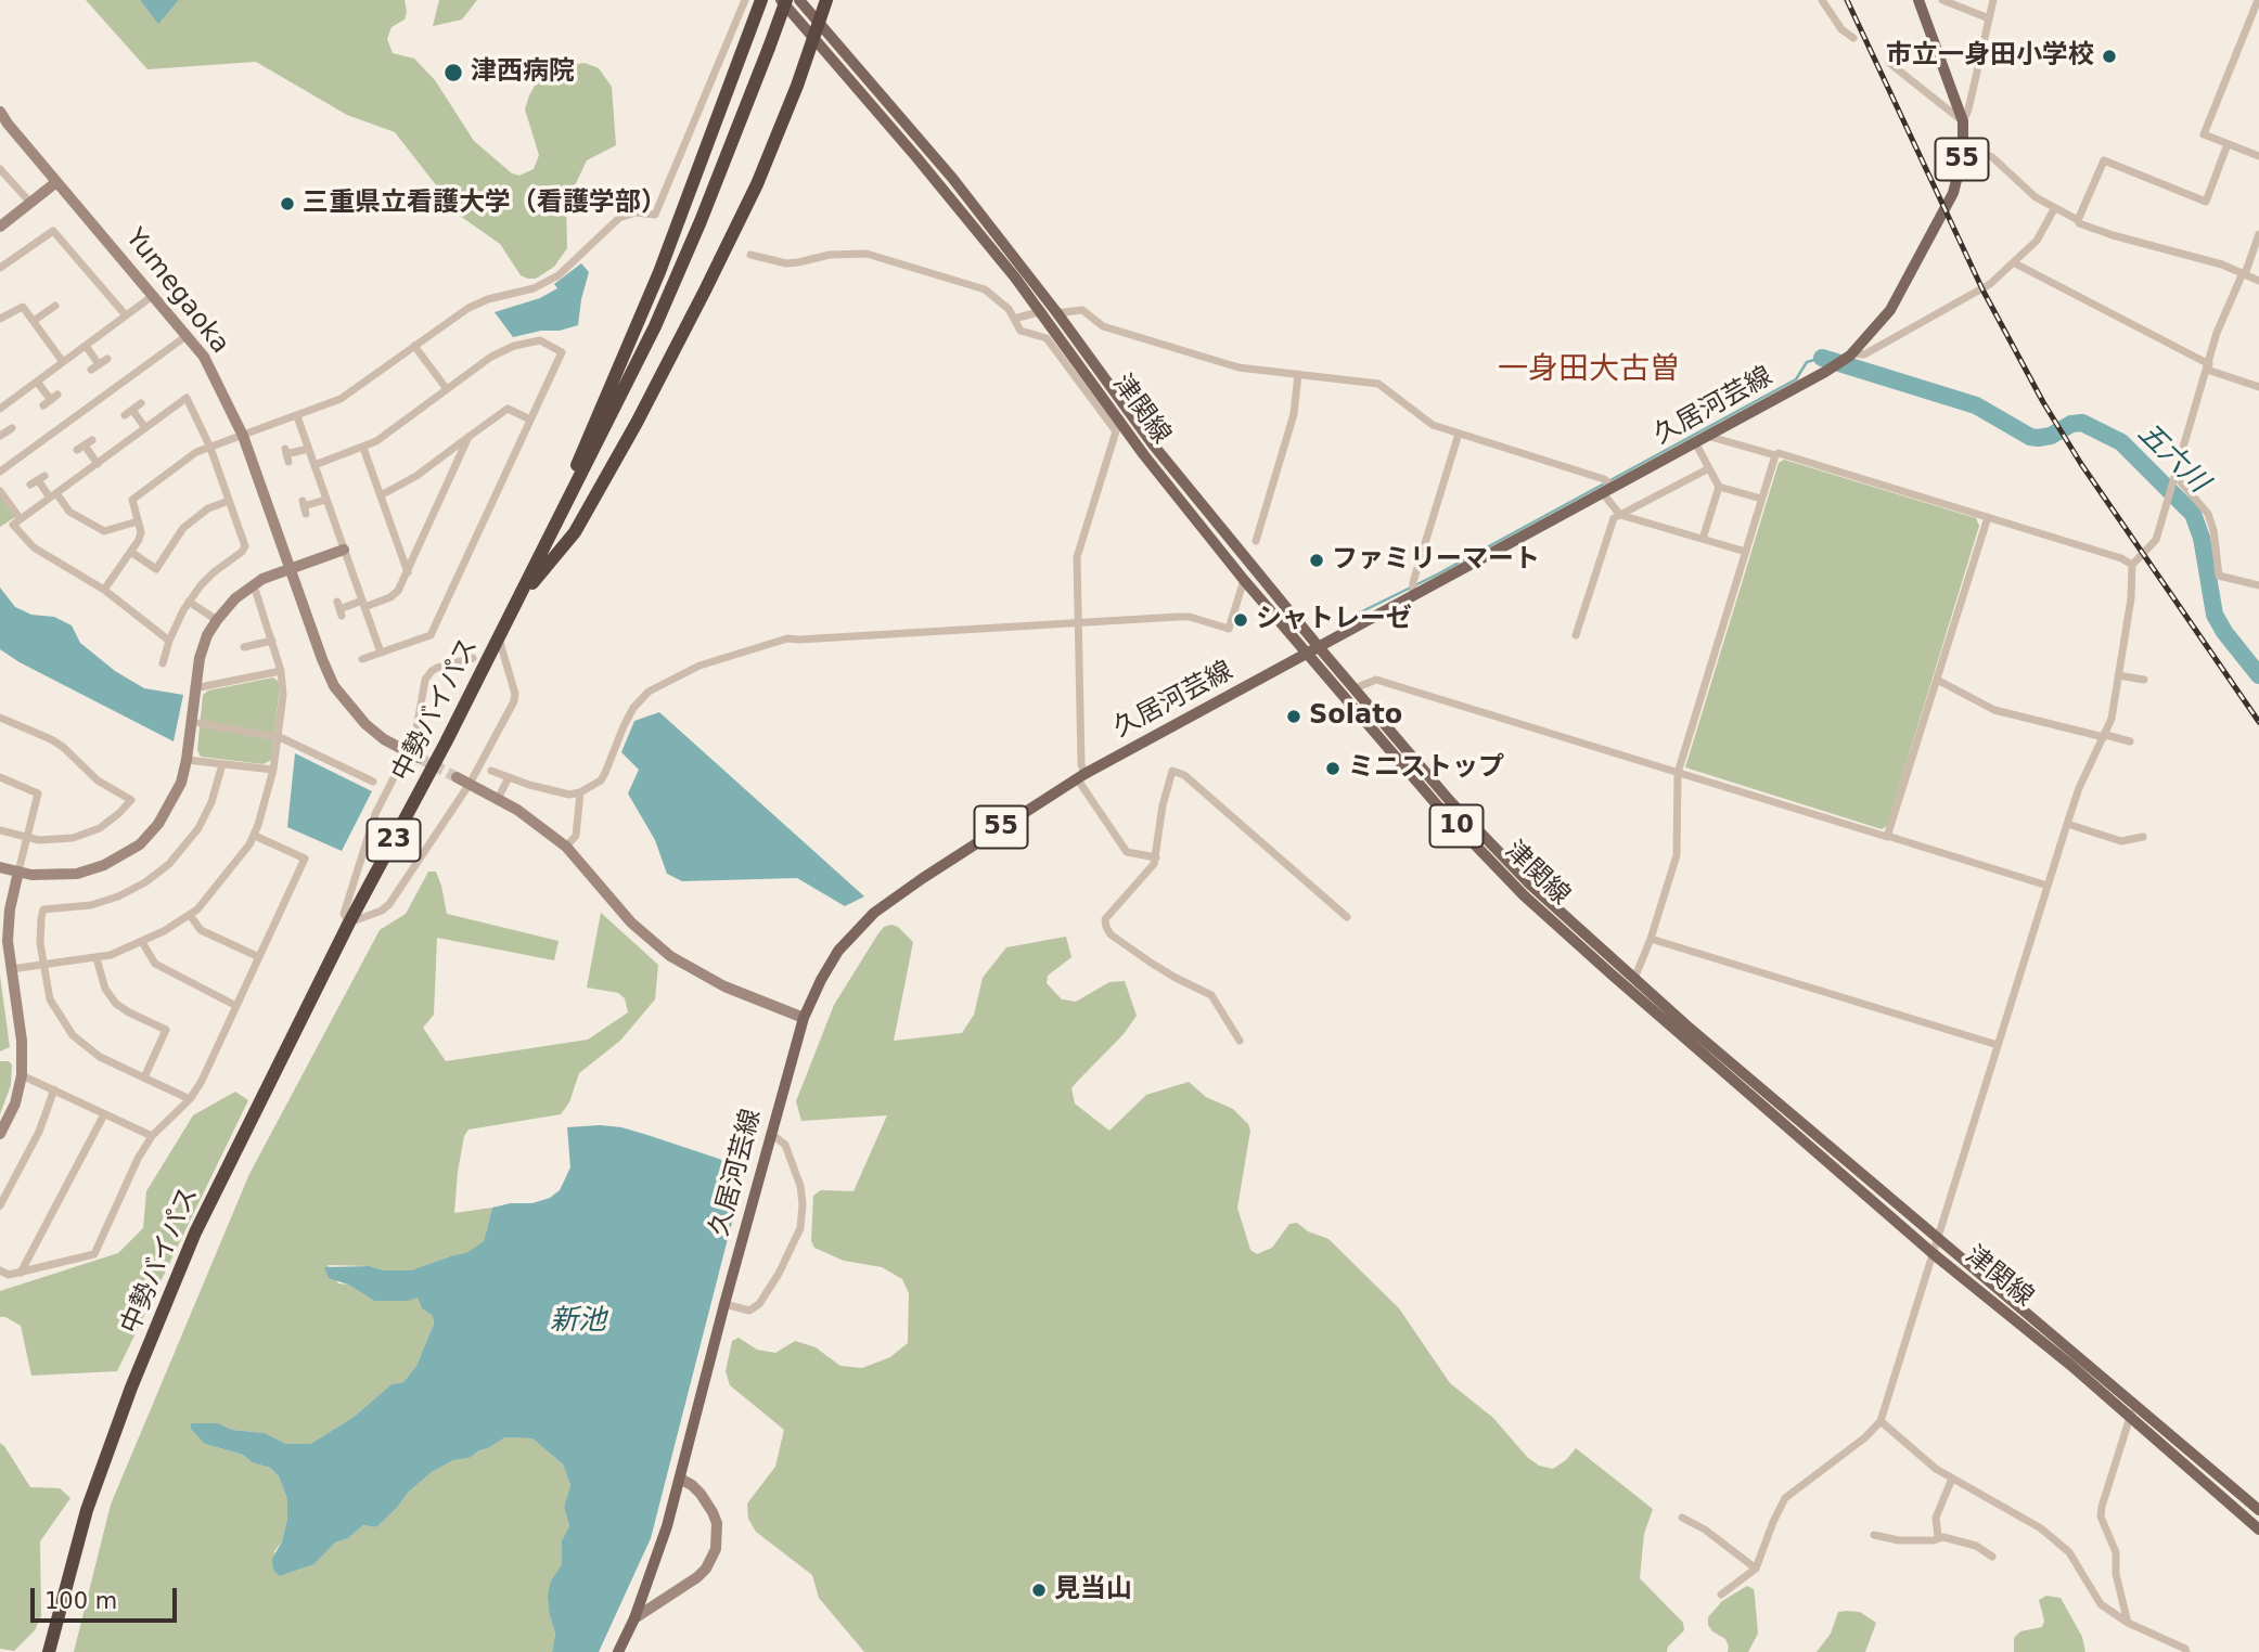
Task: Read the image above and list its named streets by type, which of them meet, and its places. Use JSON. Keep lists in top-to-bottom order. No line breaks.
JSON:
{"streets":{"highway":["中勢バイパス","23"],"main road":["55","久居河芸線","津関線","10"],"street":["Yumegaoka"]},"crossings":[["久居河芸線","津関線"],["津関線","中勢バイパス"]],"districts":["一身田大古曽"],"water":["五六川","新池"],"places":["市立一身田小学校","津西病院","三重県立看護大学（看護学部）","ファミリーマート","シャトレーゼ","Solato","ミニストップ","見当山"],"scale_bar":"100 m"}
